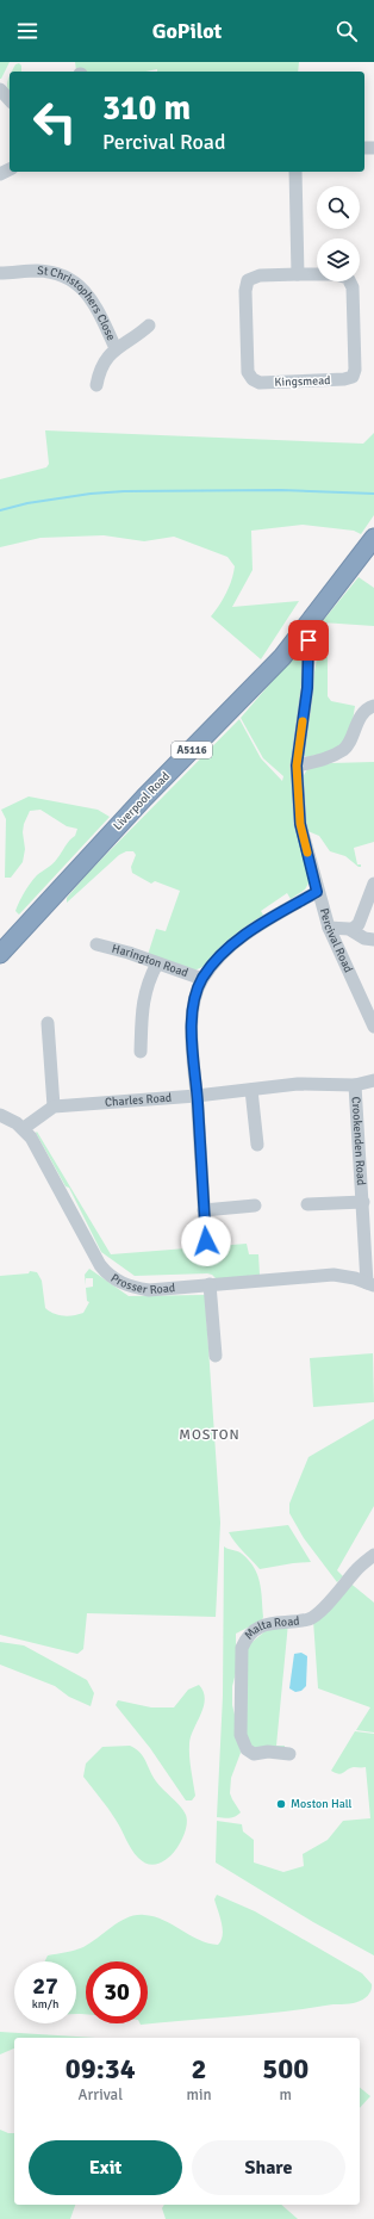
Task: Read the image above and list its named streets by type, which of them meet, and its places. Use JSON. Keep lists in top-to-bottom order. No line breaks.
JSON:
{"streets":{"highway":["A5116","Liverpool Road"],"street":["St Christophers Close","Kingsmead","Percival Road","Harington Road","Charles Road","Crookenden Road","Prosser Road","Malta Road"]},"crossings":[["Liverpool Road","Percival Road"],["Charles Road","Crookenden Road"],["Crookenden Road","Prosser Road"]],"districts":["MOSTON"],"places":["Moston Hall"],"page":{"header":"GoPilot","turn":["310 m","Percival Road"],"speed":"27 km/h","limit":"30","eta":["09:34","Arrival","2","min","500","m"],"buttons":["Exit","Share"]}}
